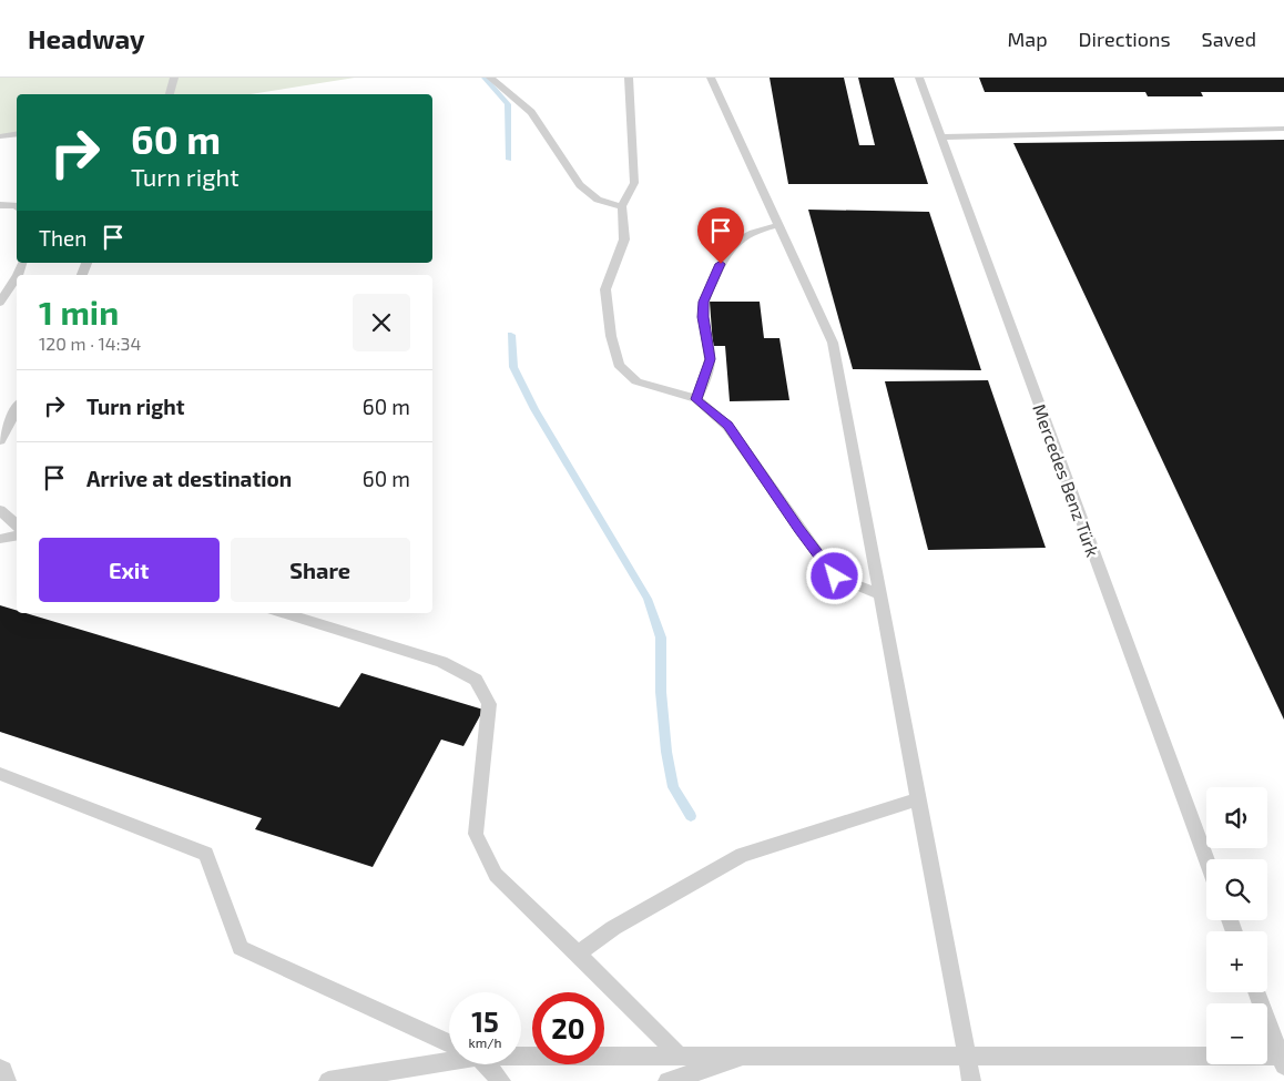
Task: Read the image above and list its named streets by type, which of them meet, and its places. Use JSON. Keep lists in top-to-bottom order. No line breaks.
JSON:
{"streets":{"lane":["Mercedes Benz Türk"]},"page":{"header":"Headway","nav":["Map","Directions","Saved"],"turn":["60 m","Turn right"],"then":"Then","heading":["1 min","120 m · 14:34"],"list":[{"name":"Turn right","value":"60 m"},{"name":"Arrive at destination","value":"60 m"}],"buttons":["Exit","Share"],"map_buttons":["+","−"],"speed":"15 km/h","limit":"20"}}
